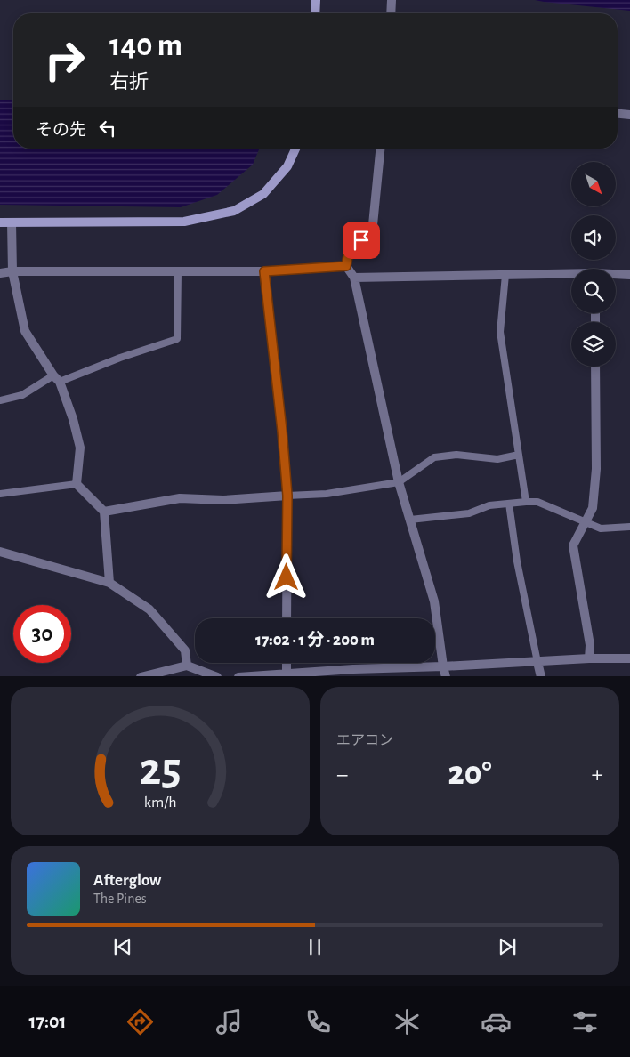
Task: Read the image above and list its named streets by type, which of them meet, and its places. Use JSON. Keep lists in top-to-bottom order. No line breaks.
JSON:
{"north":"bottom right","page":{"turn":["140 m","右折"],"then":"その先","limit":"30","trip":"17:02 · 1 分 · 200 m","tile":"エアコン","heat":["−","20°","+"],"song":["Afterglow","The Pines"],"tabs":"17:01","gauge":["25","km/h"]}}
